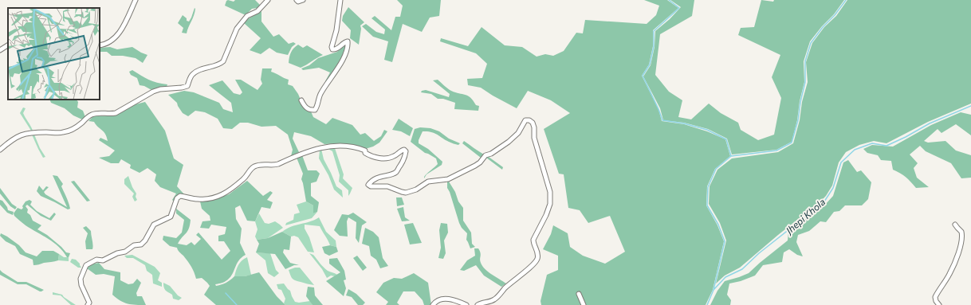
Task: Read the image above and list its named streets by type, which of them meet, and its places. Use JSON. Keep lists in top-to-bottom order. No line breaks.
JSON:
{"water":["Jhepi Khola"]}
